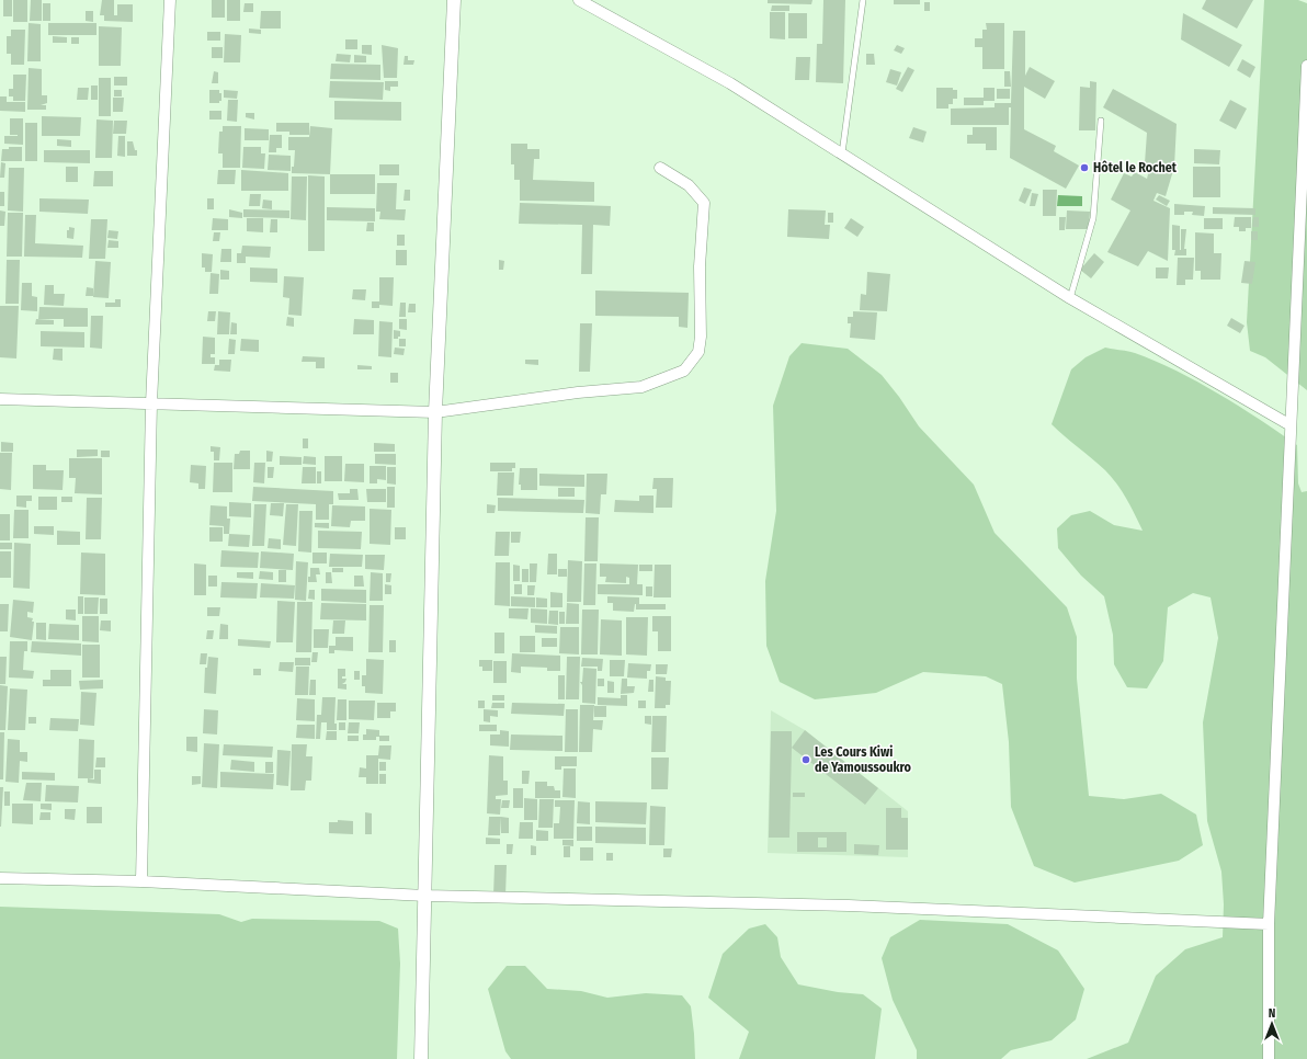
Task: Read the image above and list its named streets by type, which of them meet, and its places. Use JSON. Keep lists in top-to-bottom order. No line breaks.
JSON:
{"places":["Hôtel le Rochet","Les Cours Kiwi de Yamoussoukro"],"north":"top"}
